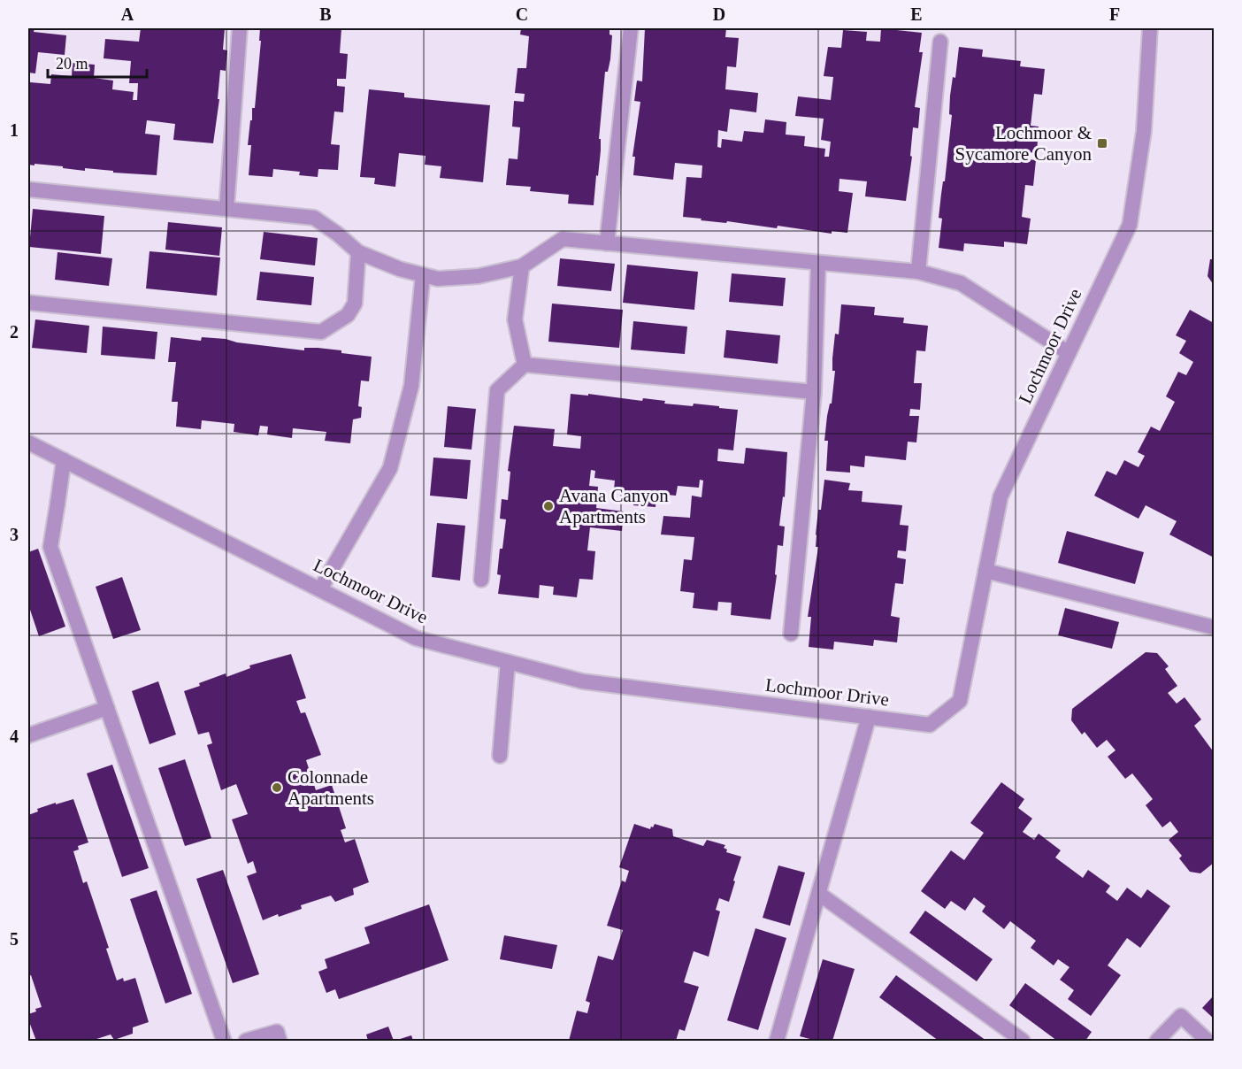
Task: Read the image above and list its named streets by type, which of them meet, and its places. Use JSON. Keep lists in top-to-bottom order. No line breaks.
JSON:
{"streets":{"street":["Lochmoor Drive"]},"places":{"transit":["Lochmoor & Sycamore Canyon"],"other":["Avana Canyon Apartments","Colonnade Apartments"]},"scale_bar":"20 m","grid":{"columns":["A","B","C","D","E","F"],"rows":["1","2","3","4","5"]}}
